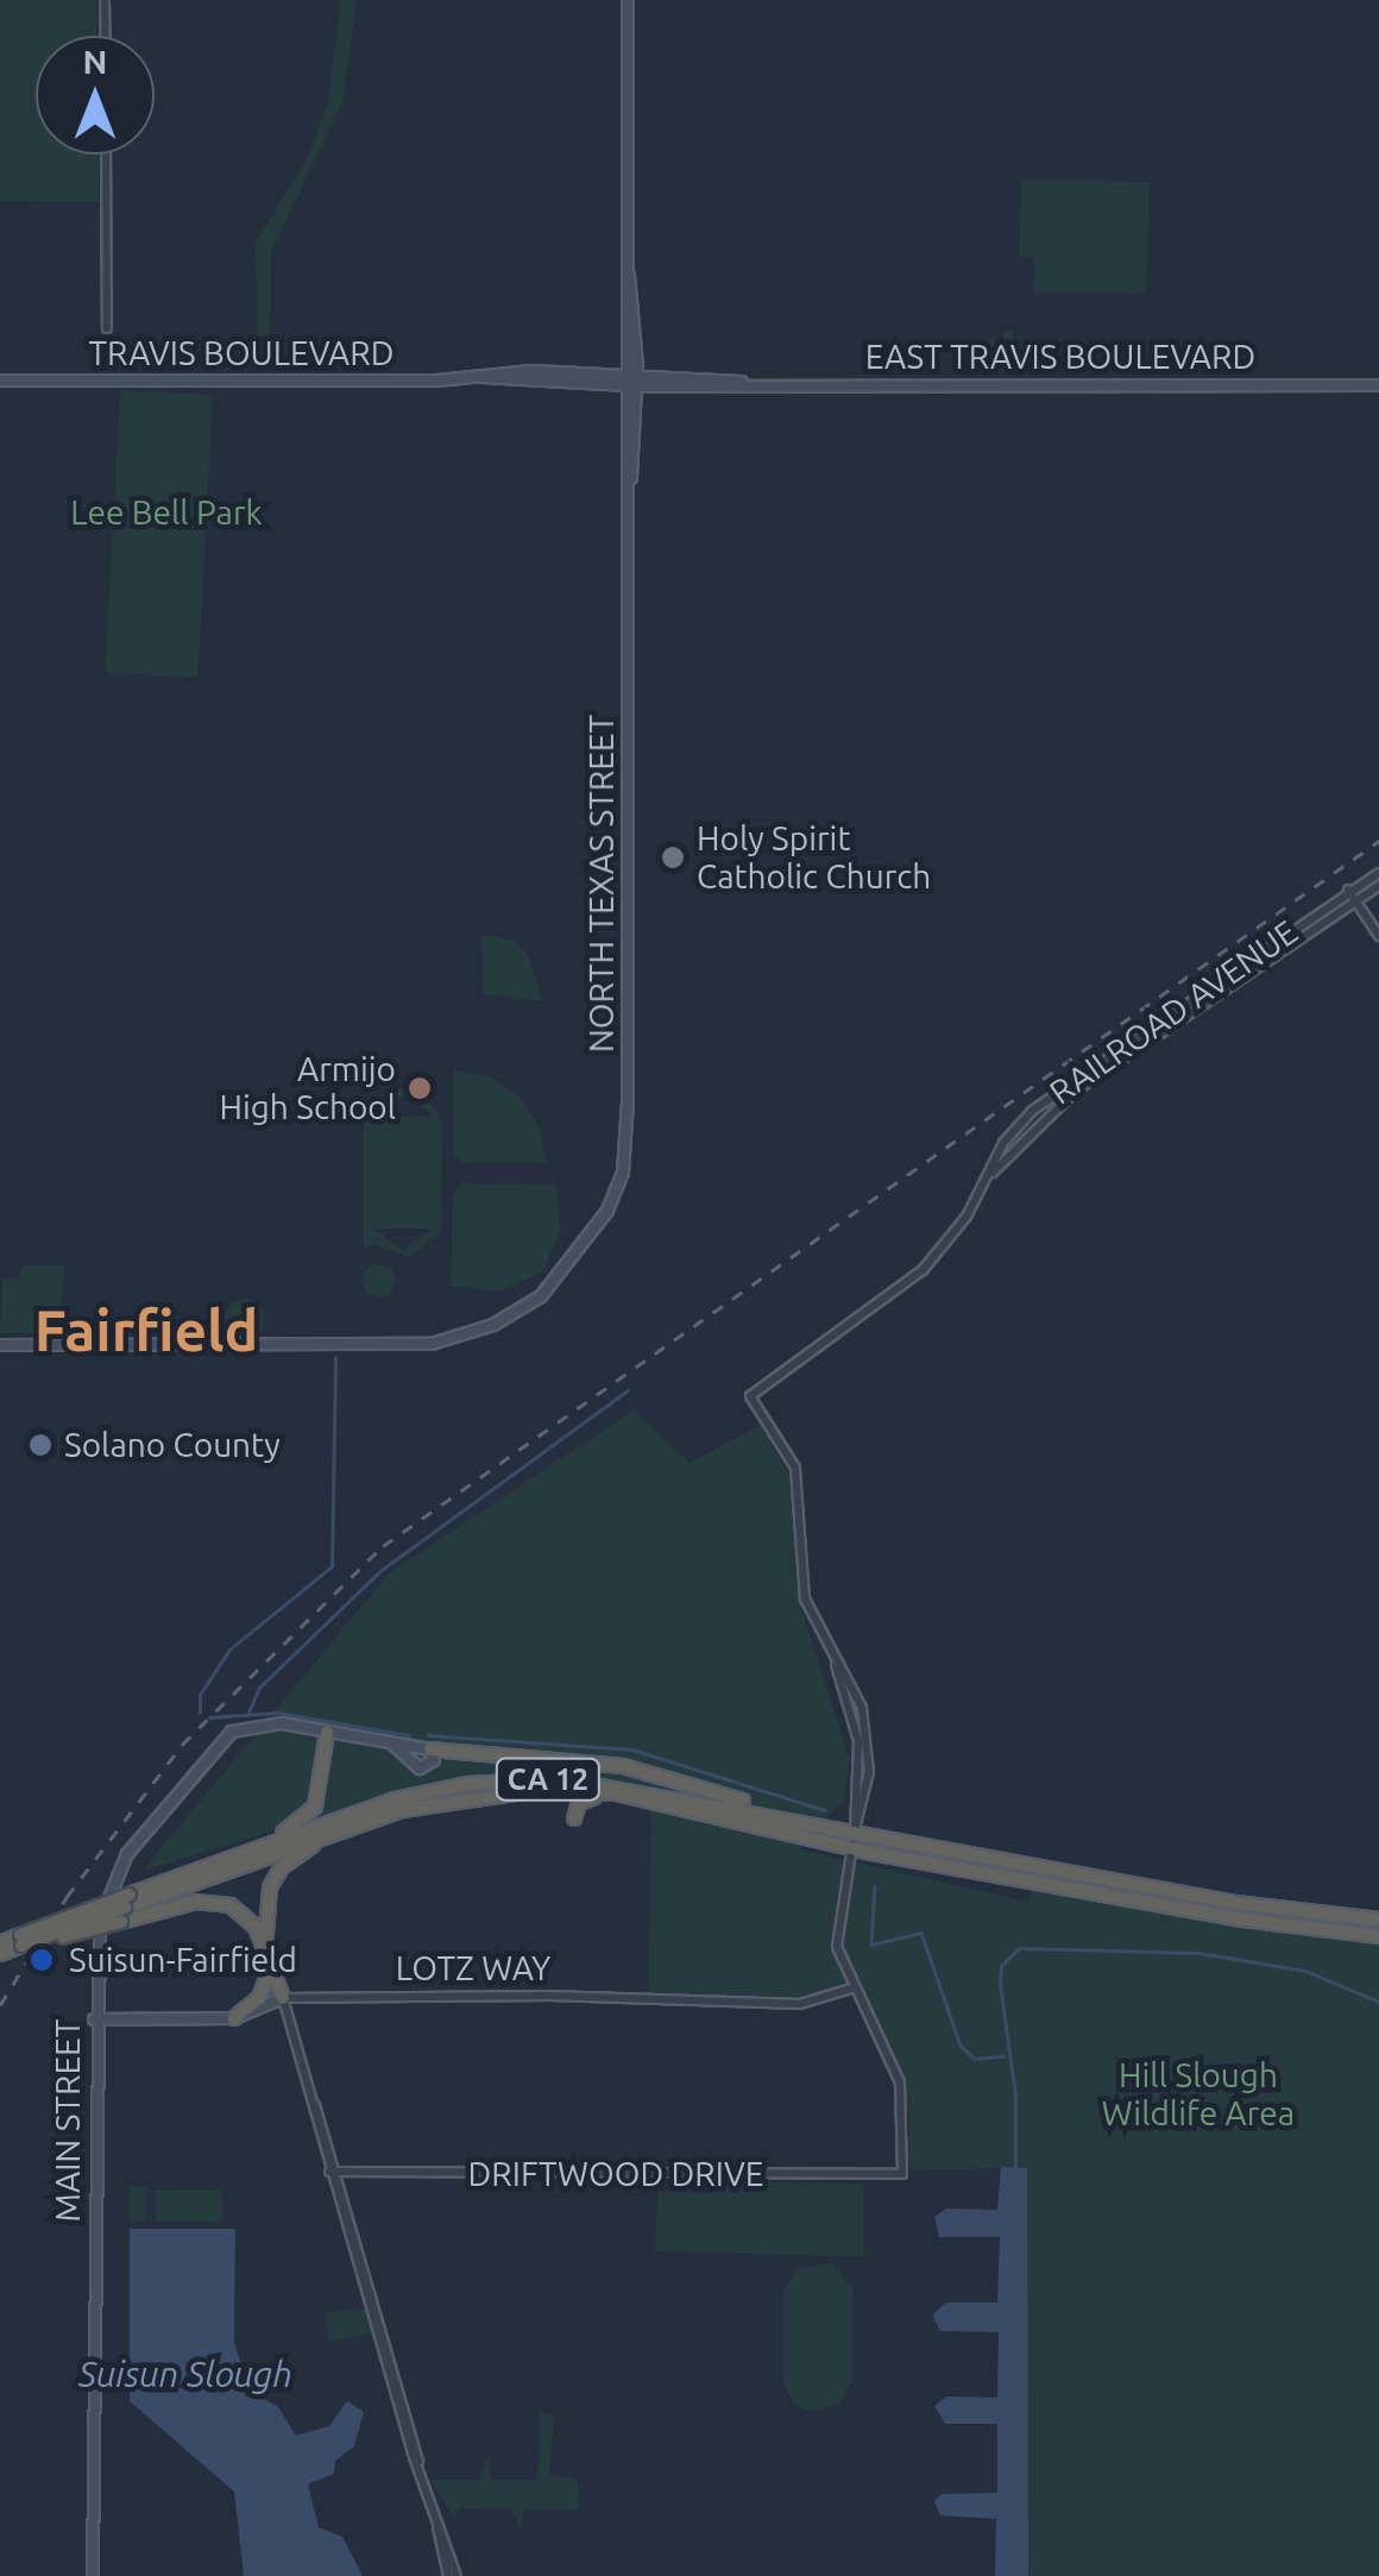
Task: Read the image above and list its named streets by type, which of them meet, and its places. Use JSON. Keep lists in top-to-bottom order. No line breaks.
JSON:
{"streets":{"highway":["CA 12"],"main road":["TRAVIS BOULEVARD","EAST TRAVIS BOULEVARD","NORTH TEXAS STREET","LOTZ WAY","MAIN STREET"],"street":["RAILROAD AVENUE","DRIFTWOOD DRIVE"]},"crossings":[["TRAVIS BOULEVARD","EAST TRAVIS BOULEVARD"],["TRAVIS BOULEVARD","NORTH TEXAS STREET"],["EAST TRAVIS BOULEVARD","NORTH TEXAS STREET"],["LOTZ WAY","MAIN STREET"],["LOTZ WAY","DRIFTWOOD DRIVE"]],"districts":["Fairfield"],"water":["Suisun Slough"],"parks":["Lee Bell Park","Hill Slough Wildlife Area"],"places":["Holy Spirit Catholic Church","Armijo High School","Solano County","Suisun-Fairfield"],"north":"top"}
